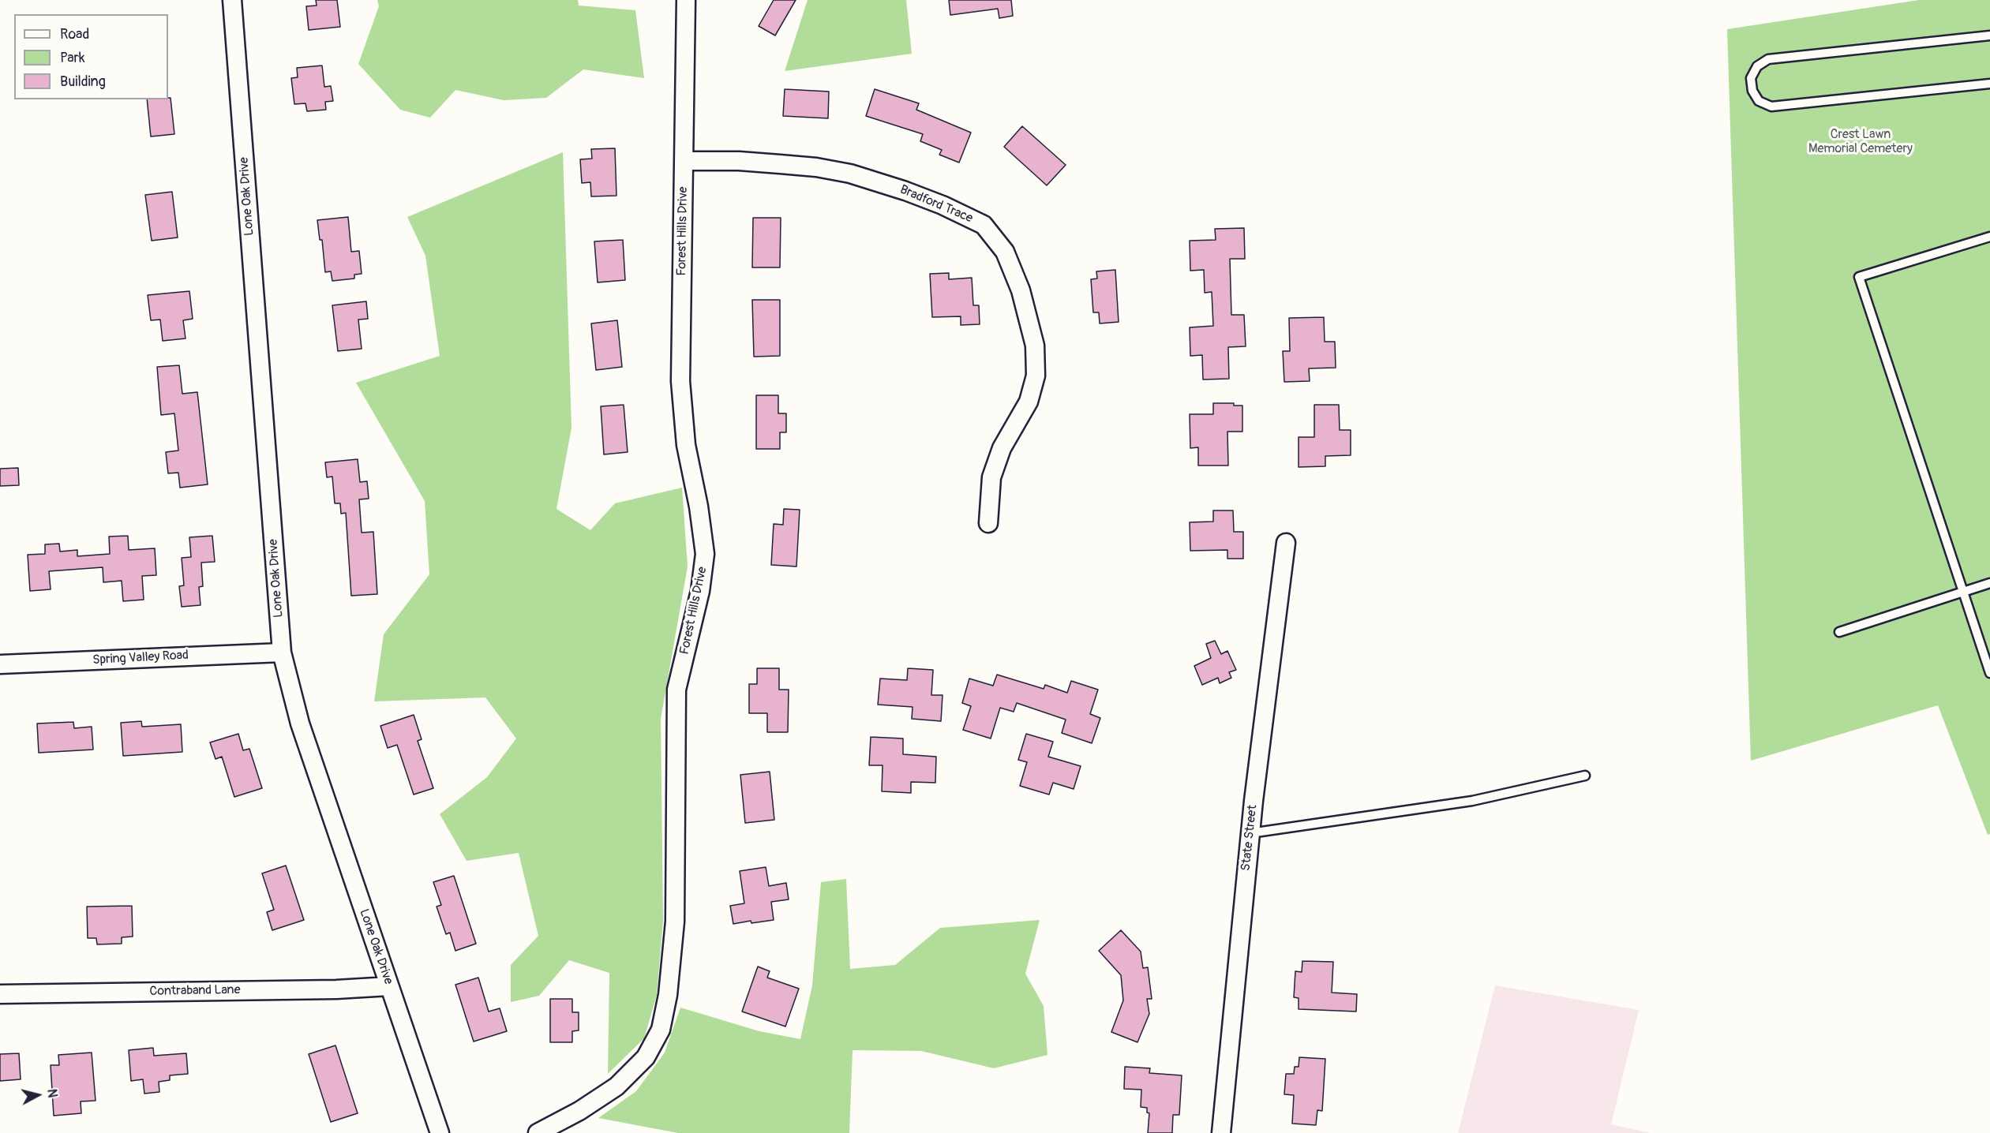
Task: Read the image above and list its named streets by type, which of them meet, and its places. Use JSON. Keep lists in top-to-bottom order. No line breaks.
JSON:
{"streets":{"street":["Lone Oak Drive","Bradford Trace","Forest Hills Drive","Spring Valley Road","State Street","Contraband Lane"]},"crossings":[["Lone Oak Drive","Spring Valley Road"],["Lone Oak Drive","Contraband Lane"],["Bradford Trace","Forest Hills Drive"]],"parks":["Crest Lawn Memorial Cemetery"],"legend":["Road","Park","Building"],"north":"right"}
